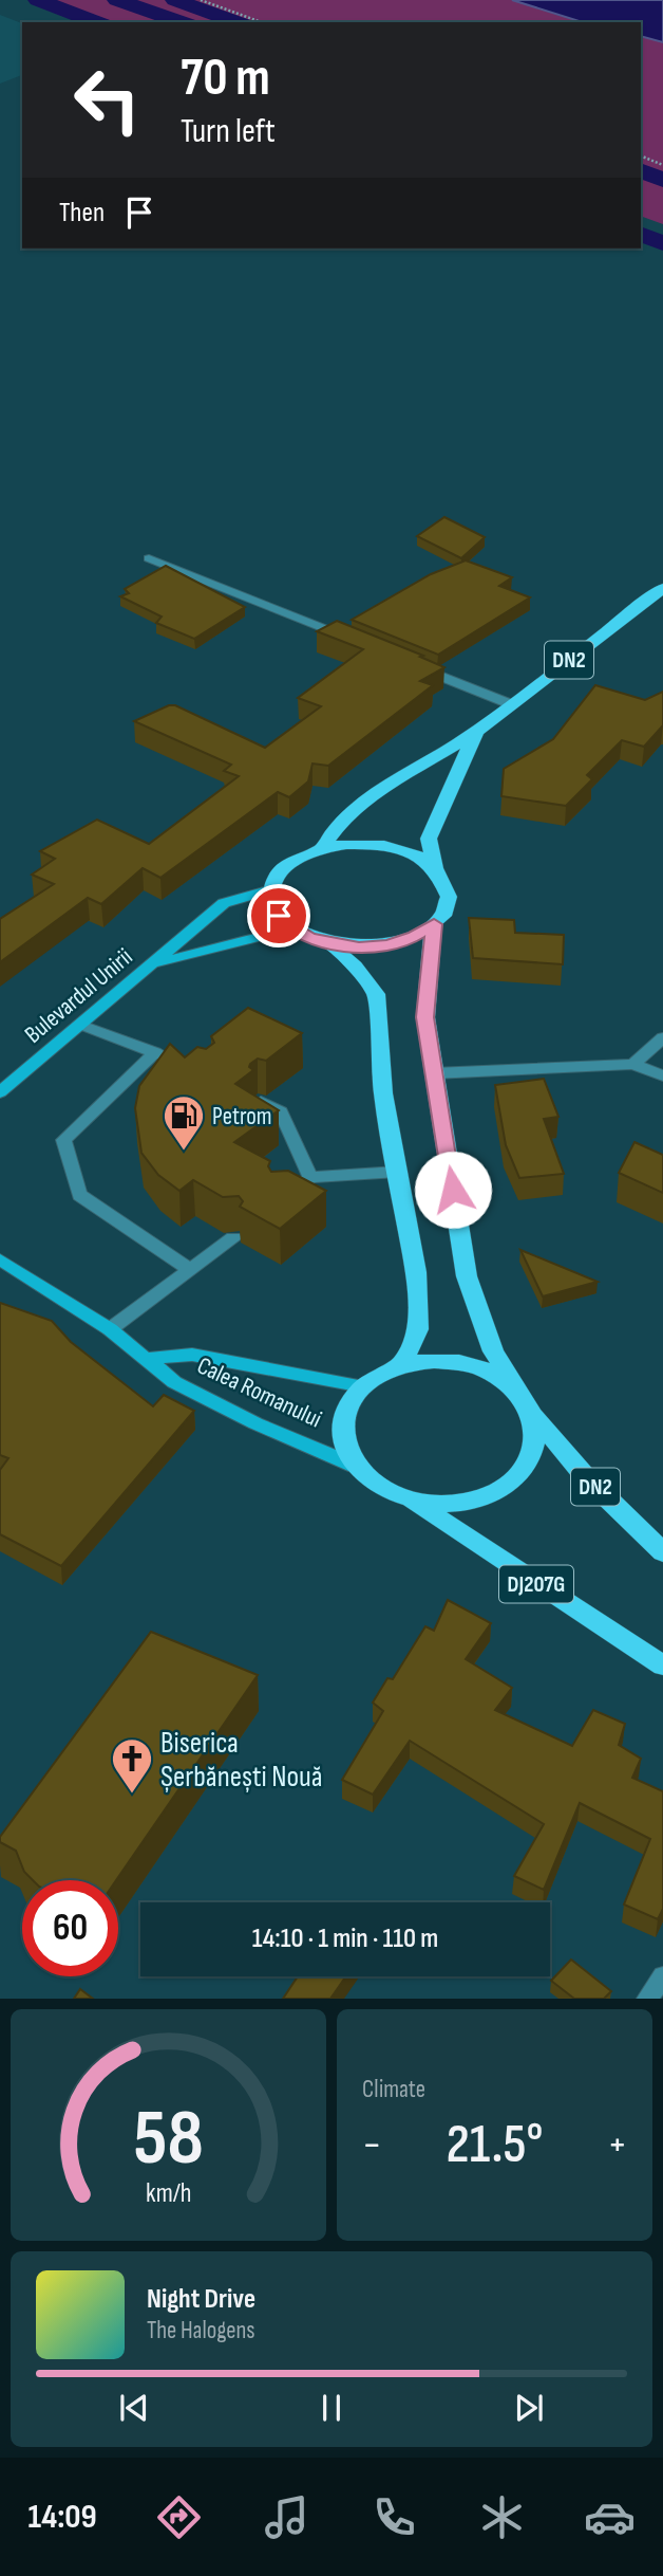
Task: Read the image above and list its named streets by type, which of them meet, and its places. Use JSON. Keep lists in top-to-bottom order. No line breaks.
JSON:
{"streets":{"main road":["DN2","Bulevardul Unirii","Calea Romanului","DJ207G"]},"crossings":[["DN2","Bulevardul Unirii"],["DN2","Calea Romanului"],["DN2","DJ207G"],["Calea Romanului","DJ207G"]],"places":{"fuel station":["Petrom"],"church":["Biserica Șerbănești Nouă"]},"page":{"turn":["70 m","Turn left"],"then":"Then","limit":"60","trip":"14:10 · 1 min · 110 m","tile":"Climate","heat":["−","21.5°","+"],"song":["Night Drive","The Halogens"],"tabs":"14:09","gauge":["58","km/h"]}}
